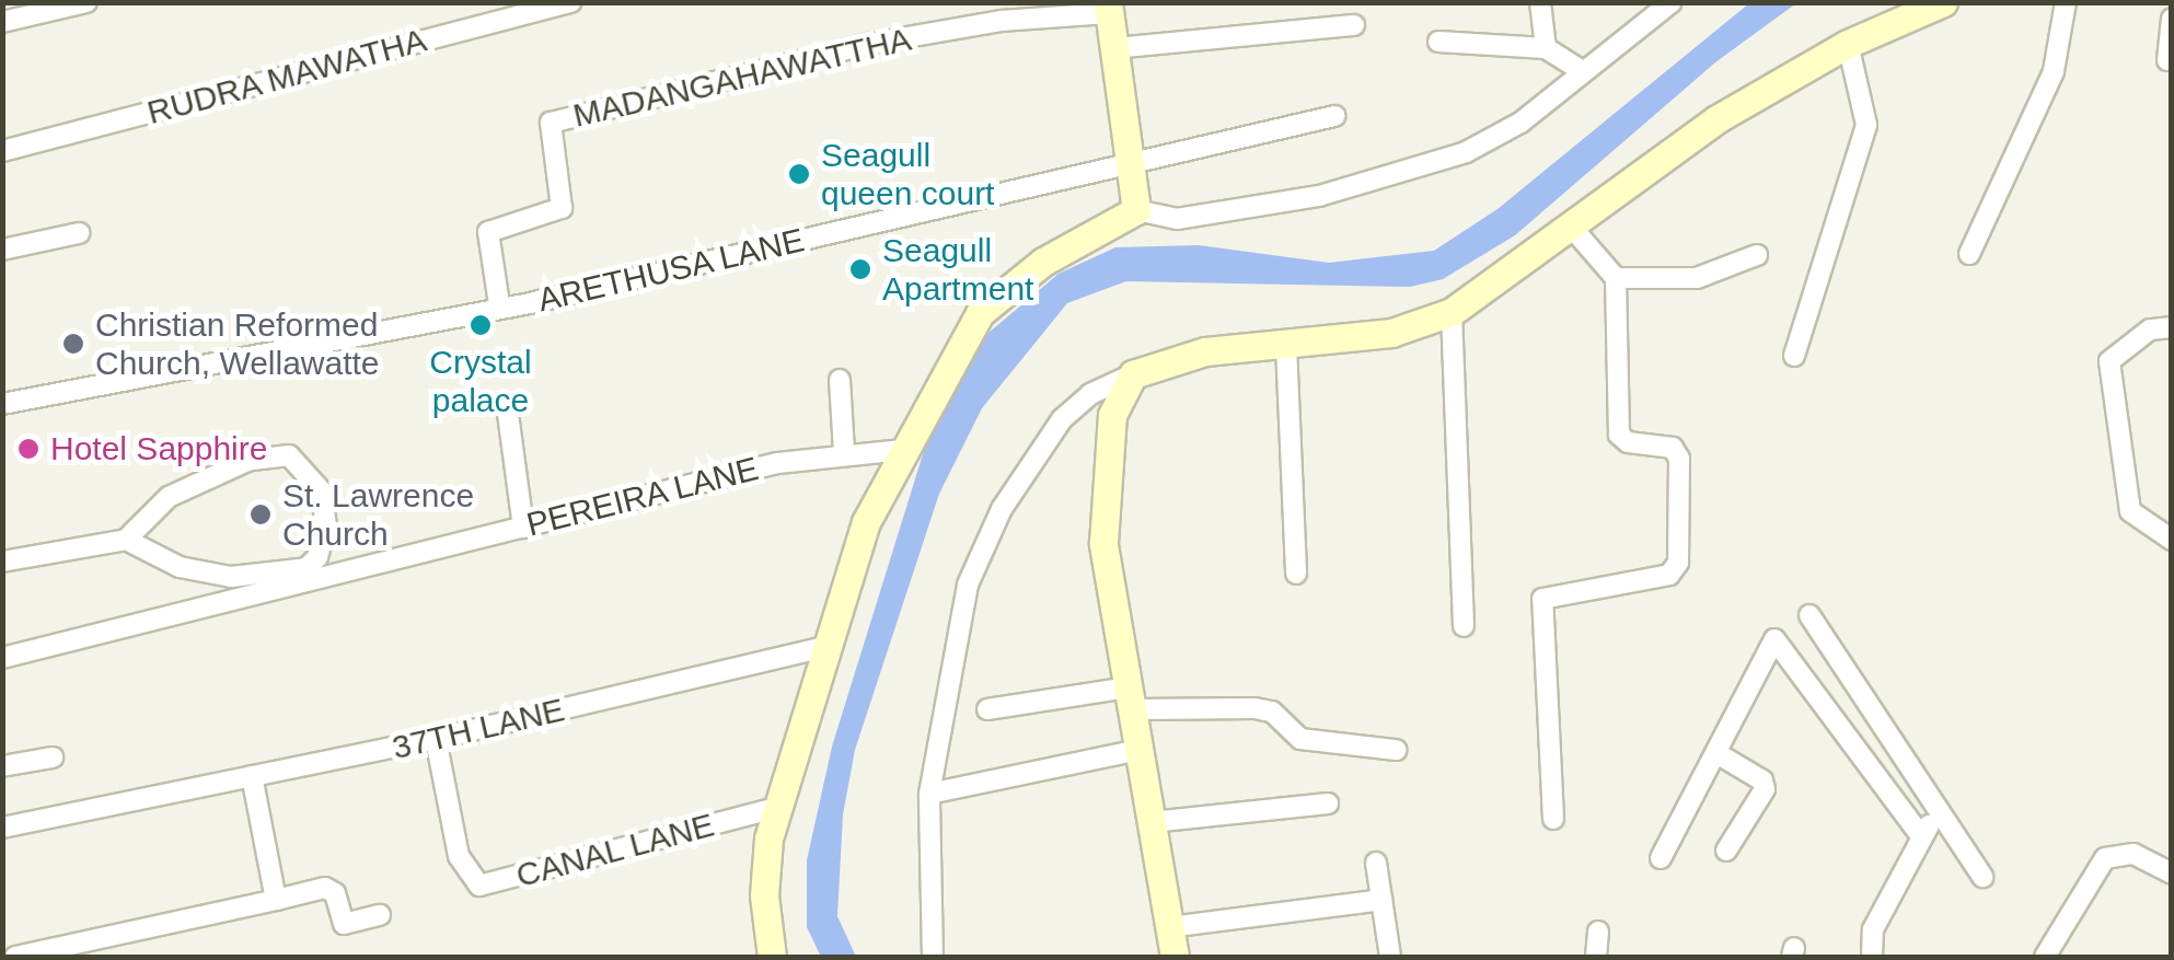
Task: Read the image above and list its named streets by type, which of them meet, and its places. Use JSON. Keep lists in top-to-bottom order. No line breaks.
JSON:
{"streets":{"street":["RUDRA MAWATHA","MADANGAHAWATTHA","ARETHUSA LANE","PEREIRA LANE","37TH LANE","CANAL LANE"]},"crossings":[["MADANGAHAWATTHA","ARETHUSA LANE"],["37TH LANE","CANAL LANE"]],"places":["Seagull queen court","Seagull Apartment","Crystal palace","Christian Reformed Church, Wellawatte","Hotel Sapphire","St. Lawrence Church"]}
